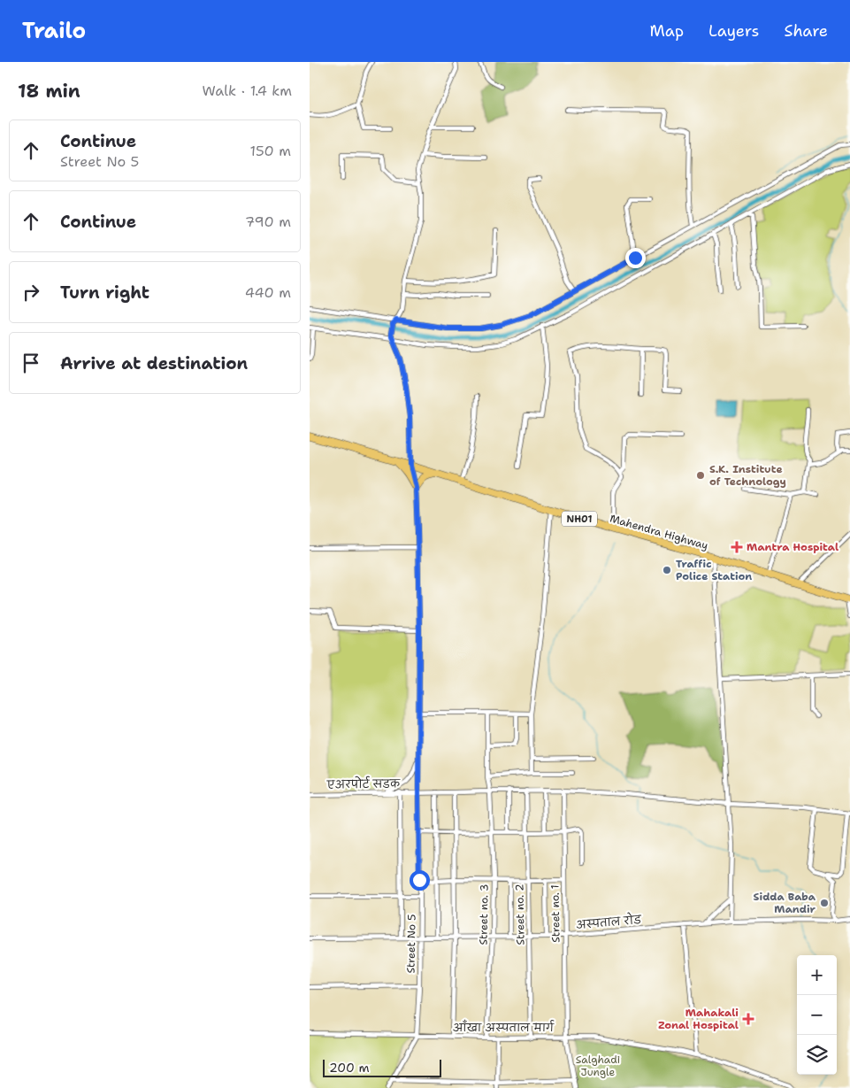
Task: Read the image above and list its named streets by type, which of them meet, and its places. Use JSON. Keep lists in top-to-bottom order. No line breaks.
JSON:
{"streets":{"highway":["NH01","Mahendra Highway"],"street":["एअरपोर्ट सडक","Street no. 1","Street no. 3","Street no. 2","अस्पताल रोड","Street No 5","आँखा अस्पताल मार्ग"]},"crossings":[["Mahendra Highway","Street No 5"],["एअरपोर्ट सडक","Street no. 1"],["एअरपोर्ट सडक","Street no. 3"],["एअरपोर्ट सडक","Street no. 2"],["एअरपोर्ट सडक","Street No 5"],["Street no. 1","अस्पताल रोड"],["Street no. 1","आँखा अस्पताल मार्ग"],["Street no. 3","अस्पताल रोड"],["Street no. 3","आँखा अस्पताल मार्ग"],["Street no. 2","अस्पताल रोड"],["Street no. 2","आँखा अस्पताल मार्ग"],["अस्पताल रोड","Street No 5"],["Street No 5","आँखा अस्पताल मार्ग"]],"parks":["Salghadi Jungle"],"places":{"other":["S.K. Institute of Technology","Traffic Police Station","Sidda Baba Mandir"],"health":["Mantra Hospital","Mahakali Zonal Hospital"]},"scale_bar":"200 m","page":{"header":"Trailo","nav":["Map","Layers","Share"],"heading":["18 min","Walk · 1.4 km"],"list":[["Continue","Street No 5","150 m"],["Continue","790 m"],["Turn right","440 m"],"Arrive at destination"],"map_buttons":["+","−"],"scale":"200 m"}}
